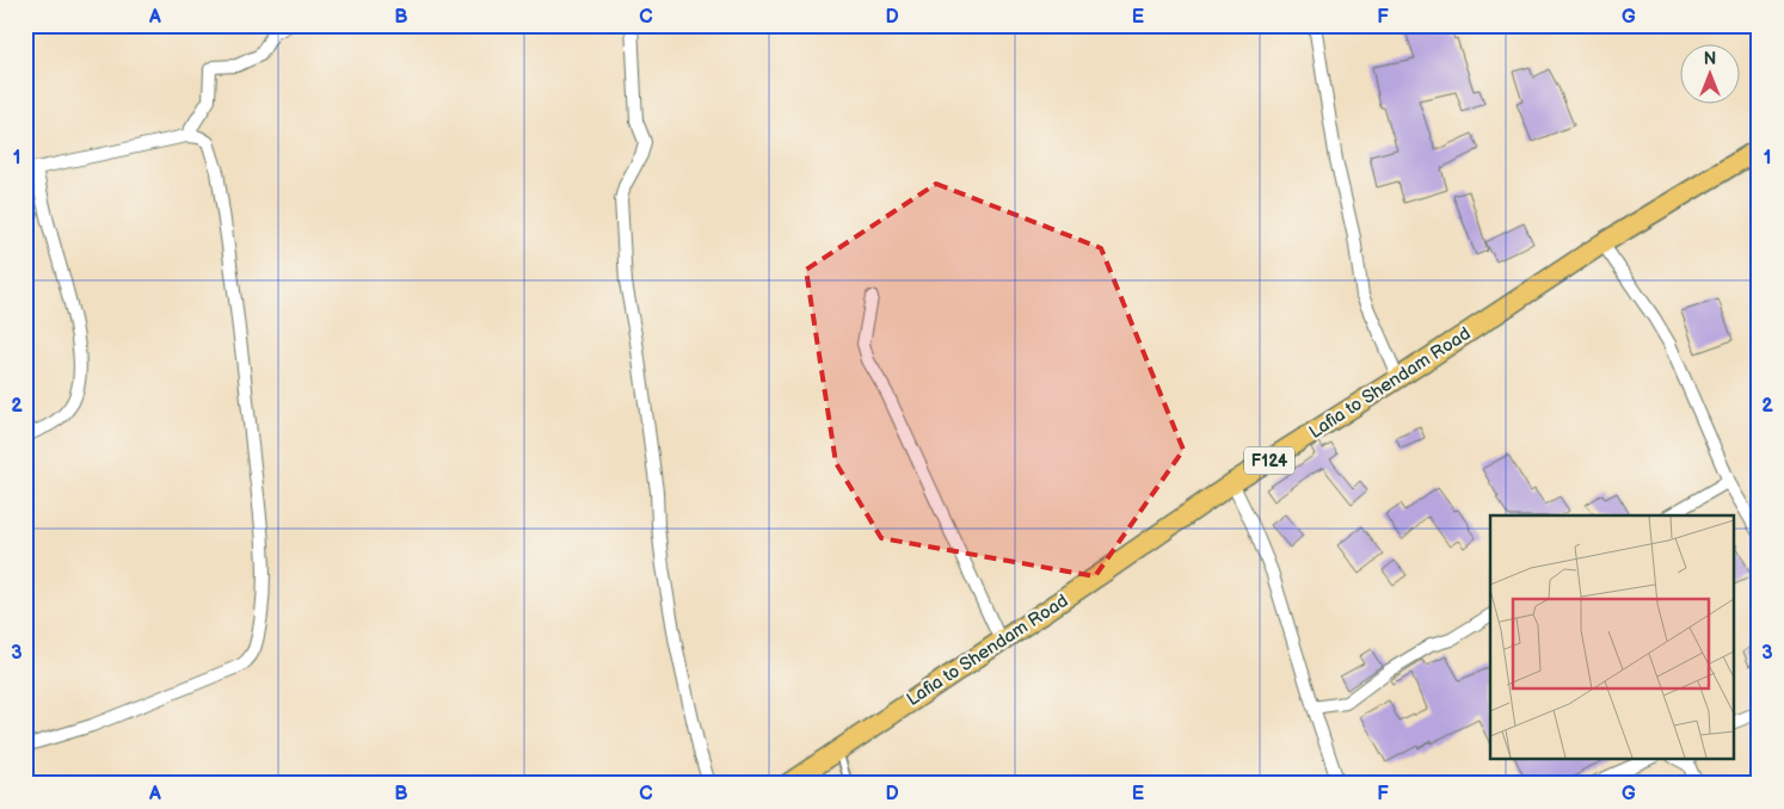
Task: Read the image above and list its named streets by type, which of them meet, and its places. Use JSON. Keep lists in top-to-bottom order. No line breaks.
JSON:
{"streets":{"main road":["Lafia to Shendam Road","F124"]},"north":"top","grid":{"columns":["A","B","C","D","E","F","G"],"rows":["1","2","3"]}}
